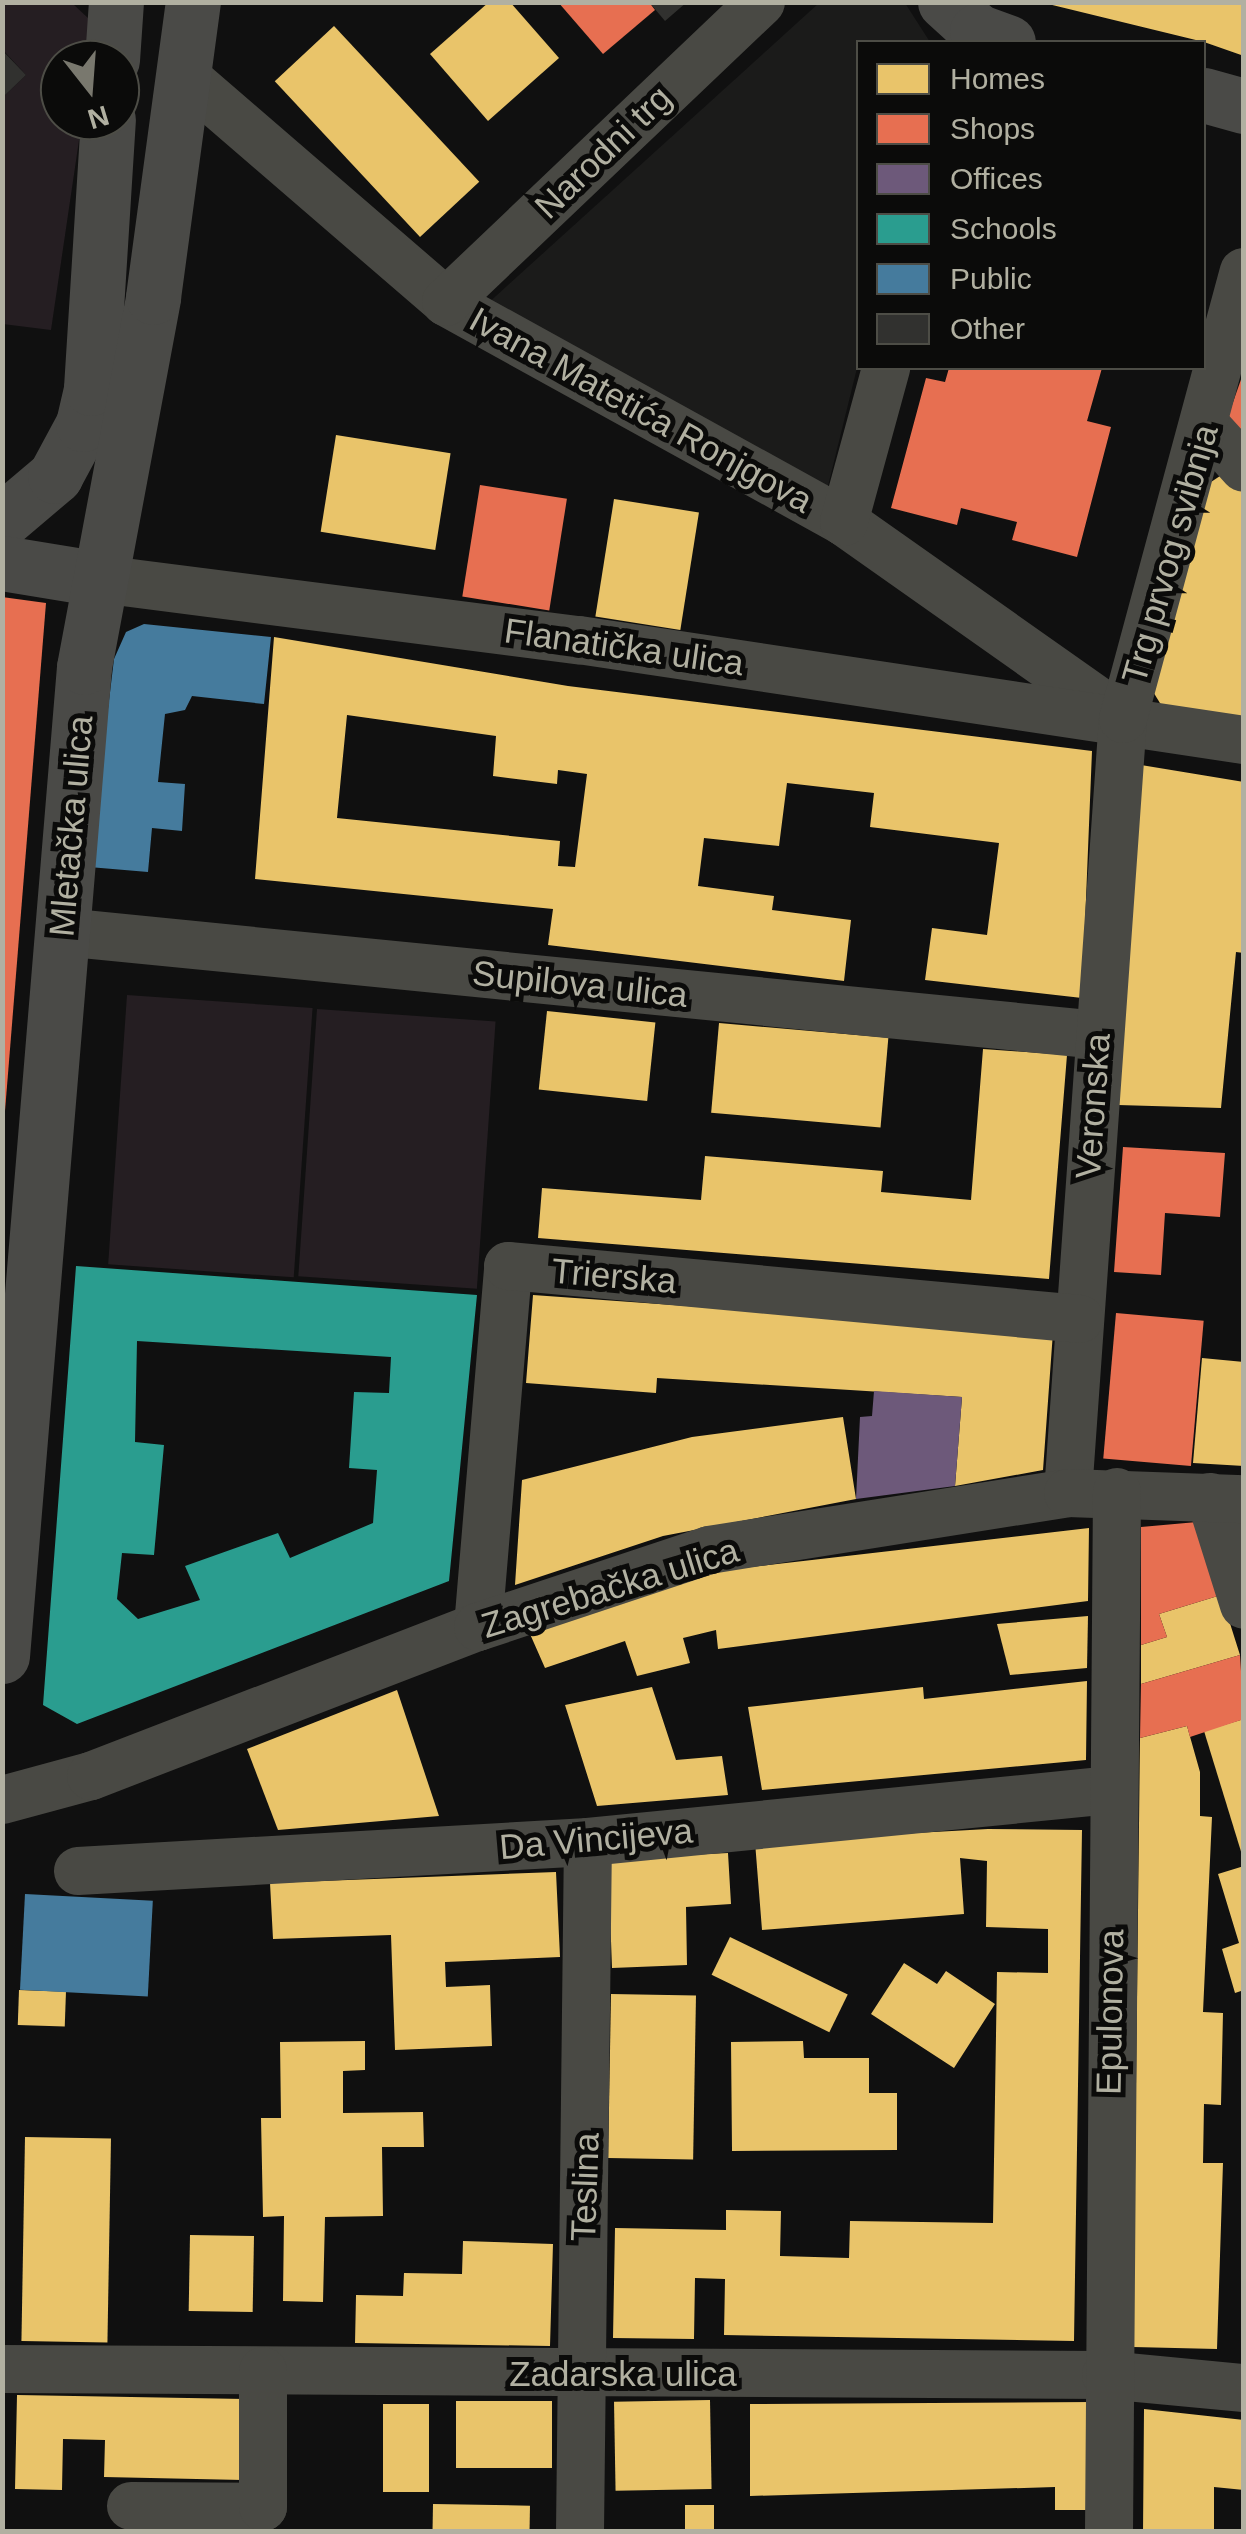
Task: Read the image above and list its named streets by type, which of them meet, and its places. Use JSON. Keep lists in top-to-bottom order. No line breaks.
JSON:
{"streets":{"main road":["Flanatička ulica","Mletačka ulica"],"street":["Narodni trg","Ivana Matetića Ronjgova","Trg prvog svibnja","Supilova ulica","Veronska","Trierska","Zagrebačka ulica","Da Vincijeva","Epulonova","Teslina","Zadarska ulica"]},"crossings":[["Narodni trg","Ivana Matetića Ronjgova"],["Ivana Matetića Ronjgova","Trg prvog svibnja"],["Ivana Matetića Ronjgova","Flanatička ulica"],["Ivana Matetića Ronjgova","Mletačka ulica"],["Ivana Matetića Ronjgova","Veronska"],["Trg prvog svibnja","Flanatička ulica"],["Trg prvog svibnja","Veronska"],["Flanatička ulica","Mletačka ulica"],["Flanatička ulica","Veronska"],["Mletačka ulica","Supilova ulica"],["Supilova ulica","Veronska"],["Veronska","Trierska"],["Veronska","Zagrebačka ulica"],["Trierska","Zagrebačka ulica"],["Zagrebačka ulica","Epulonova"],["Da Vincijeva","Epulonova"],["Da Vincijeva","Teslina"],["Epulonova","Zadarska ulica"],["Teslina","Zadarska ulica"]],"legend":["Homes","Shops","Offices","Schools","Public","Other"],"north":"bottom"}
